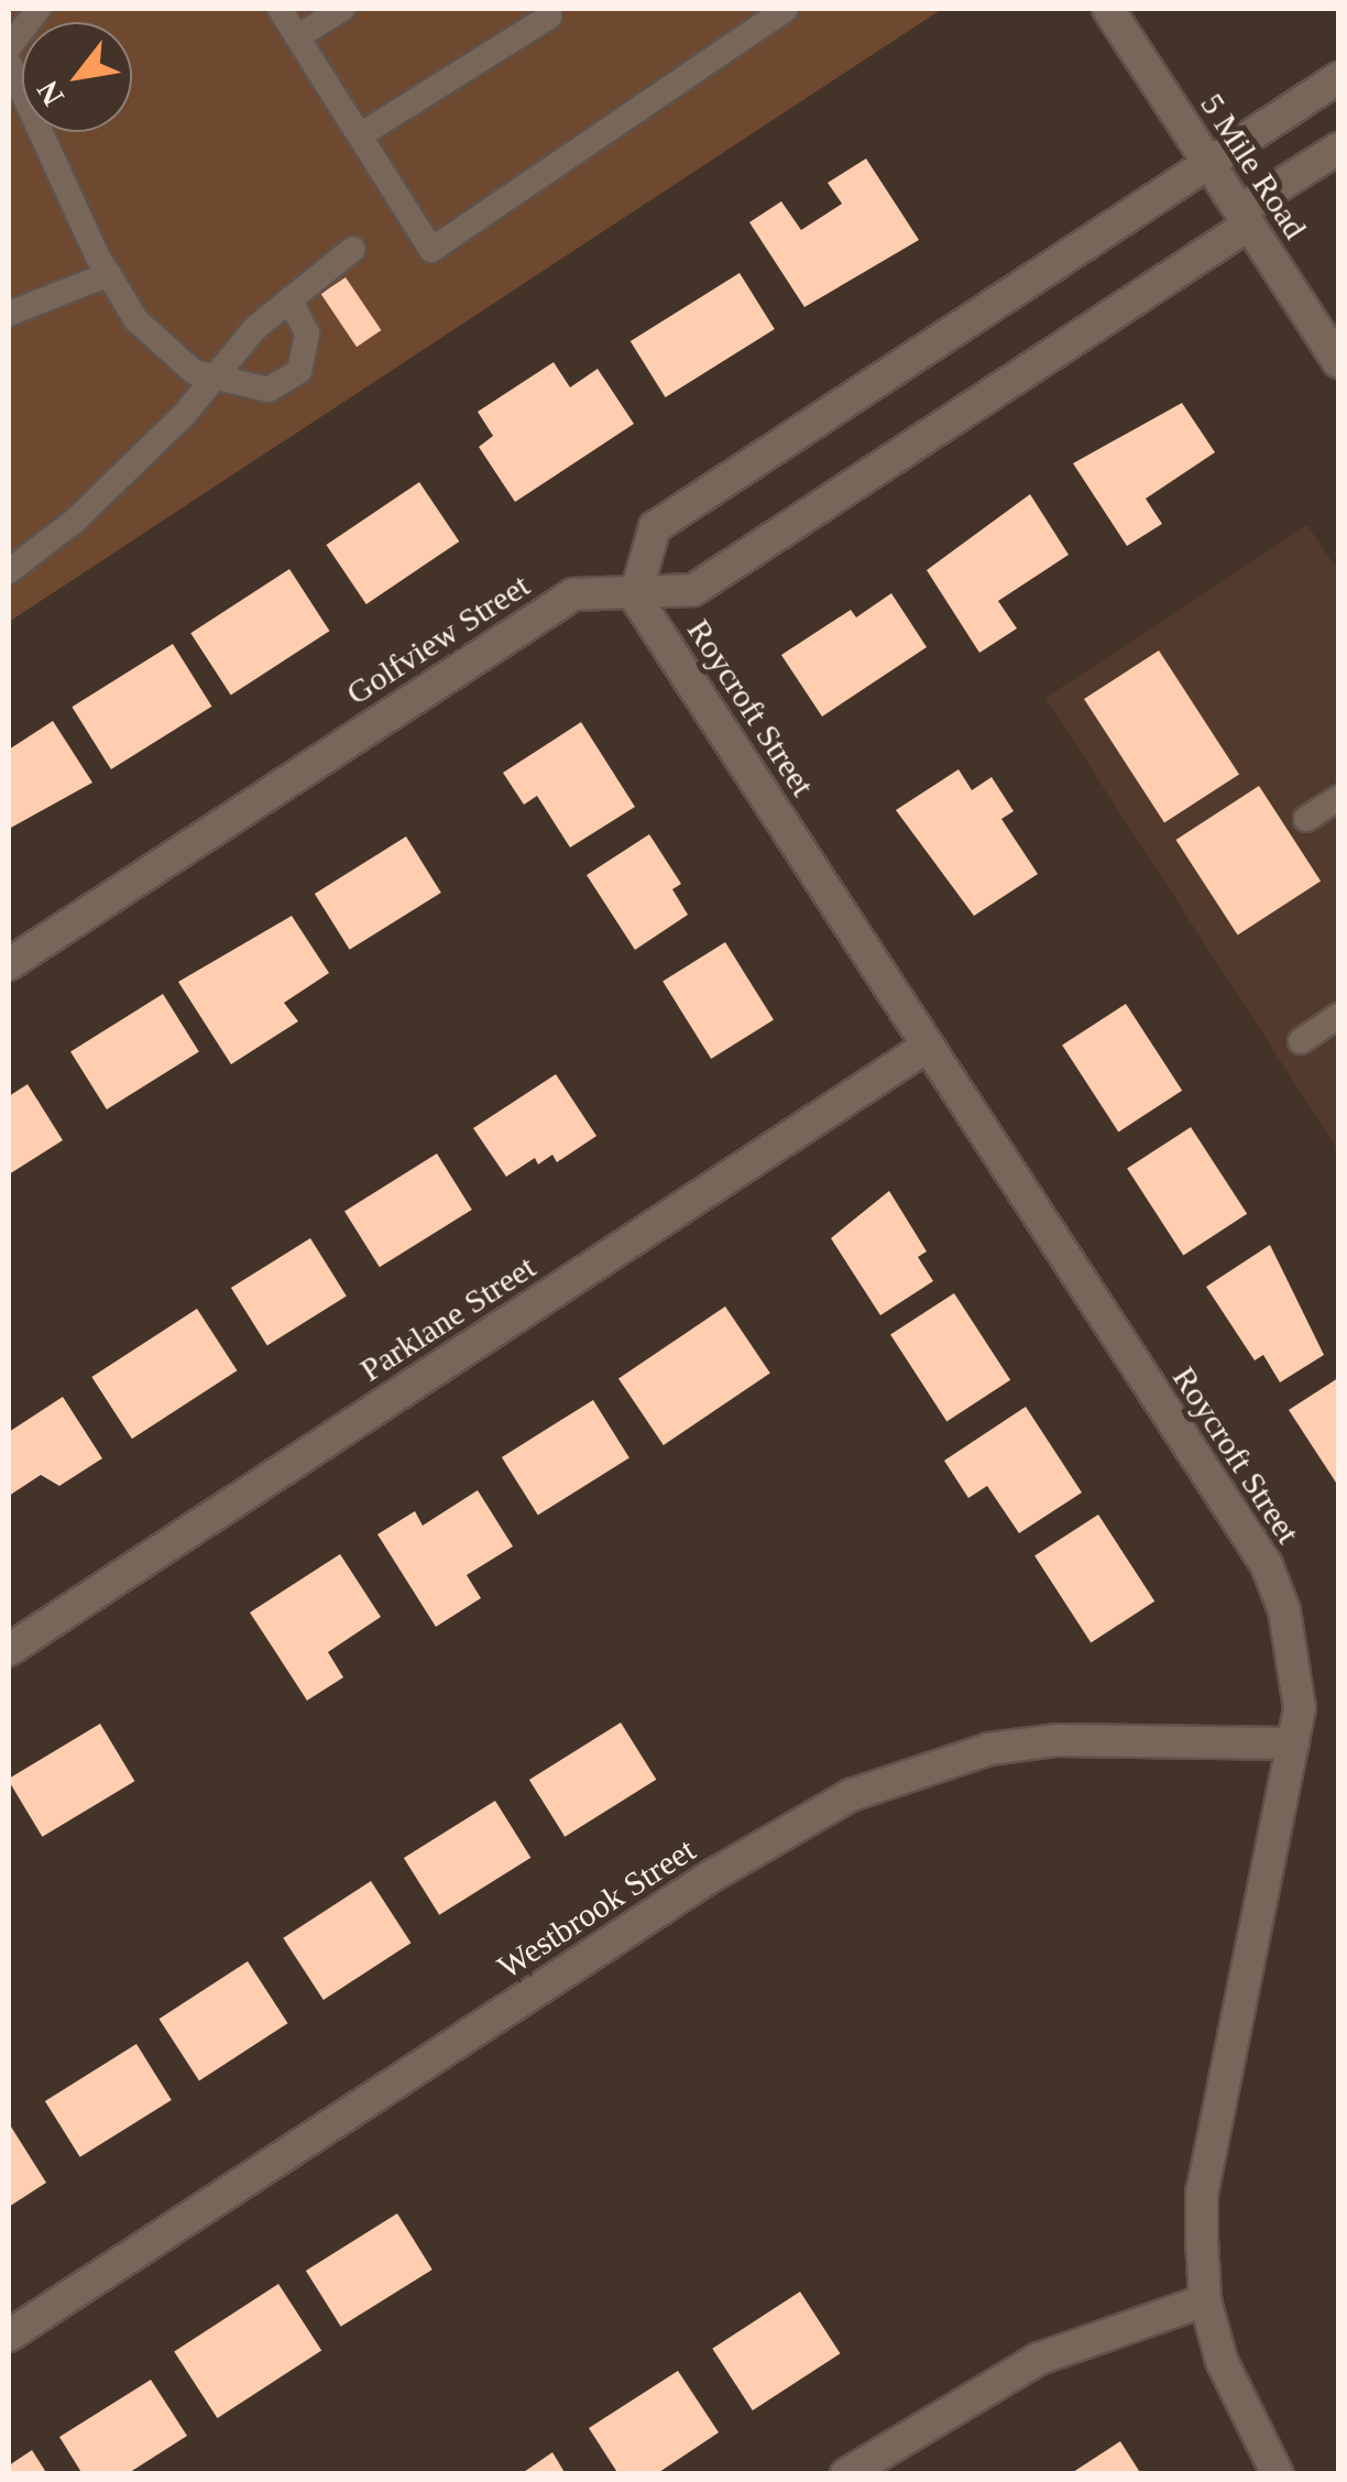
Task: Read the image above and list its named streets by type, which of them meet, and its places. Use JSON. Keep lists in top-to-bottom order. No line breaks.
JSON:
{"streets":{"street":["5 Mile Road","Golfview Street","Roycroft Street","Parklane Street","Westbrook Street"]},"crossings":[["5 Mile Road","Golfview Street"],["Golfview Street","Roycroft Street"],["Roycroft Street","Parklane Street"],["Roycroft Street","Westbrook Street"]],"north":"bottom left"}
